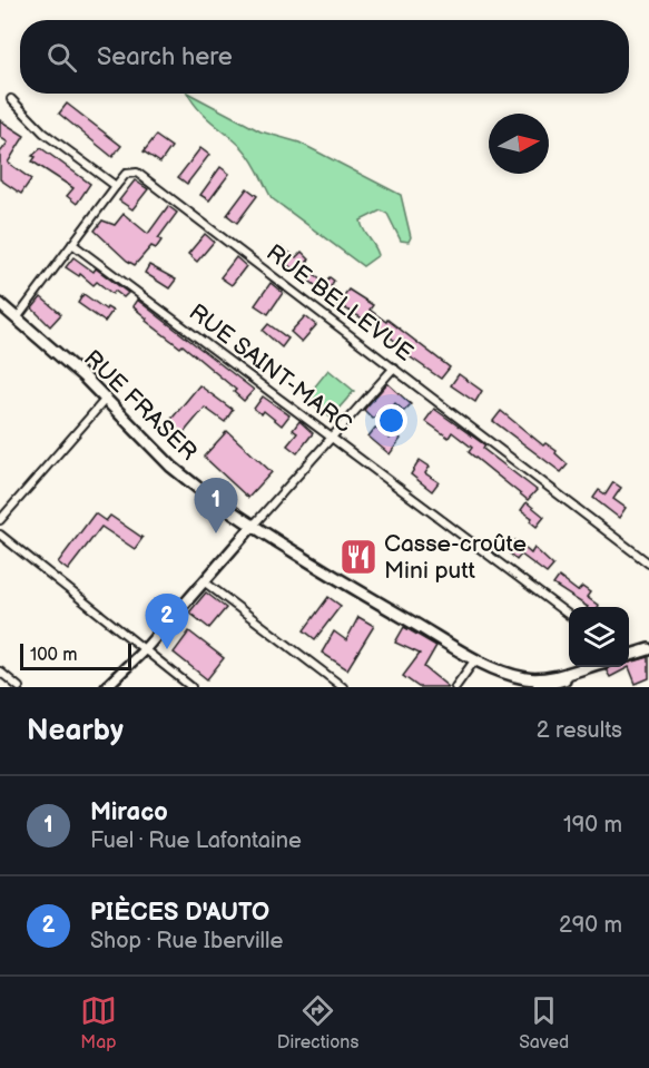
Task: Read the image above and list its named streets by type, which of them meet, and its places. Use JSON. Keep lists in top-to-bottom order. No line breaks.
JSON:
{"streets":{"main road":["RUE FRASER"],"street":["RUE BELLEVUE","RUE SAINT-MARC"]},"places":{"restaurant":["Casse-croûte Mini putt"]},"scale_bar":"100 m","north":"right","page":{"search":"Search here","pins":["1","2"],"scale":"100 m","heading":["Nearby","2 results"],"list":[{"mark":"1","name":"Miraco","note":"Fuel · Rue Lafontaine","value":"190 m"},{"mark":"2","name":"PIÈCES D'AUTO","note":"Shop · Rue Iberville","value":"290 m"}],"nav":["Map","Directions","Saved"]}}
